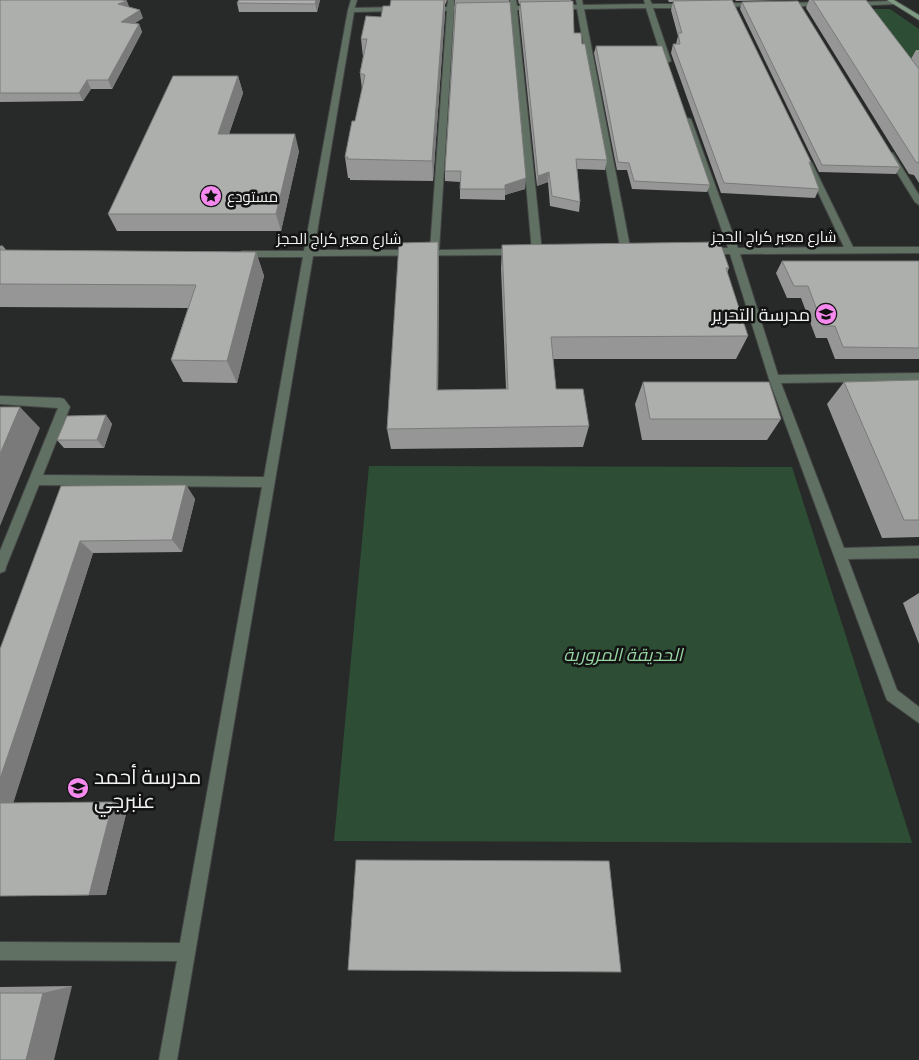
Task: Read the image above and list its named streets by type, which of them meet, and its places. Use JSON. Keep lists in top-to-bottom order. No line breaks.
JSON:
{"streets":{"street":["شارع معبر كراج الحجز"]},"parks":["الحديقة المرورية"],"places":{"place":["مستودع"],"school or university":["مدرسة التحرير","مدرسة أحمد عنبرجي"]}}
